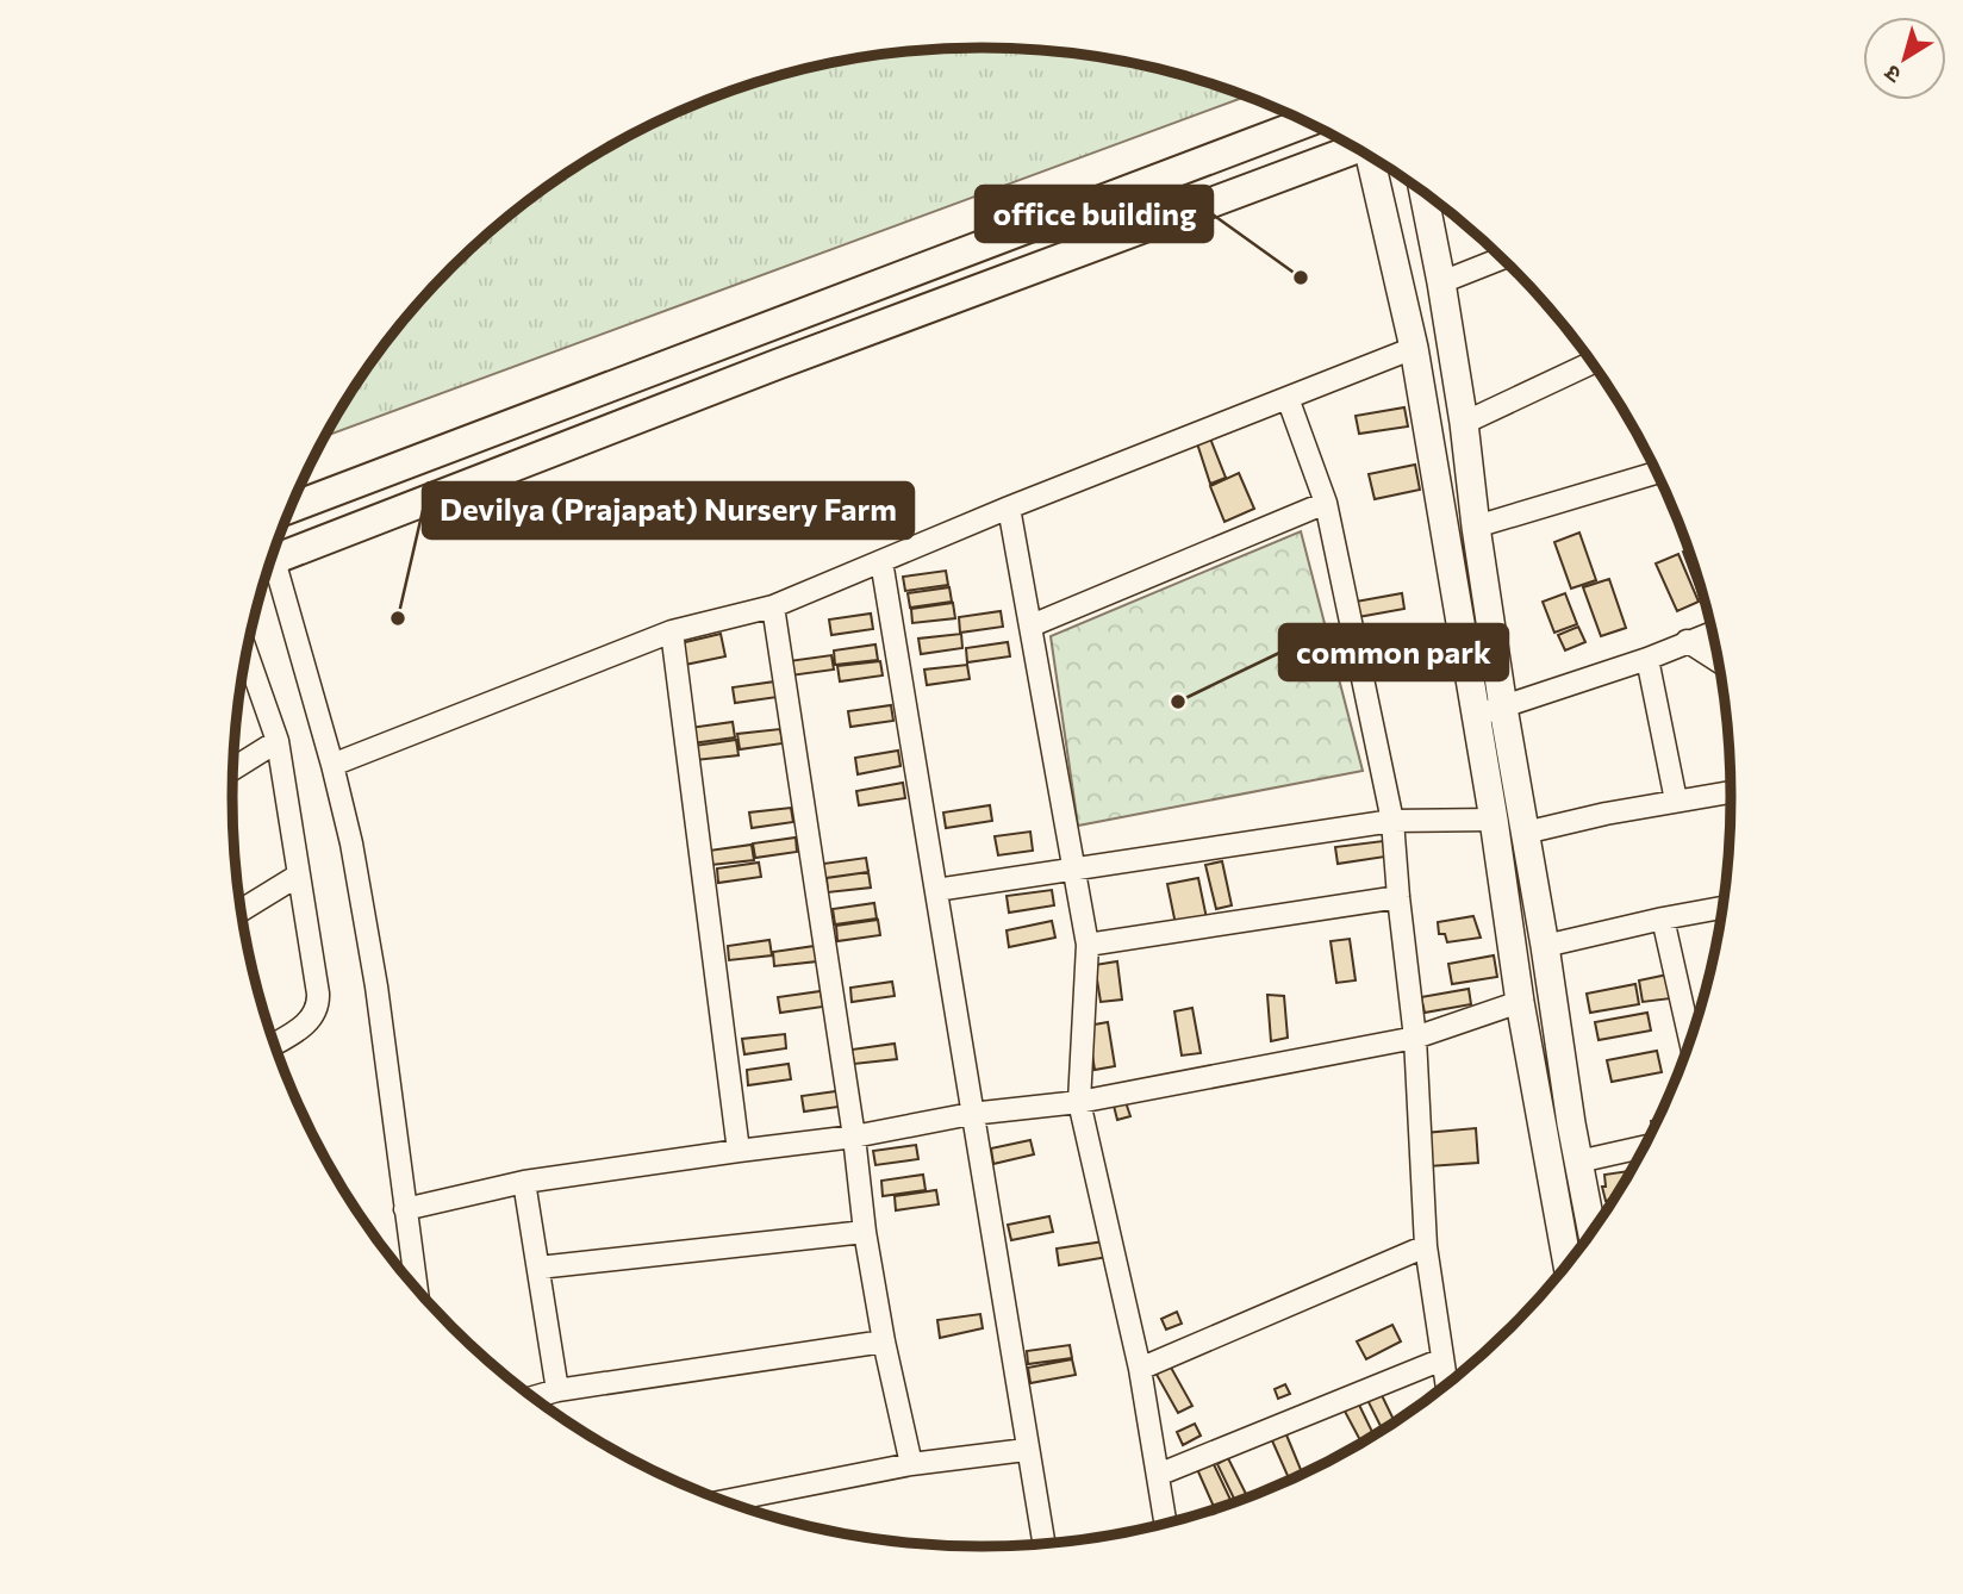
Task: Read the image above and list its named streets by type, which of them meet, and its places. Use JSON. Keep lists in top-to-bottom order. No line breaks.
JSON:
{"places":["office building","Devilya (Prajapat) Nursery Farm","common park"],"north":"bottom left"}
